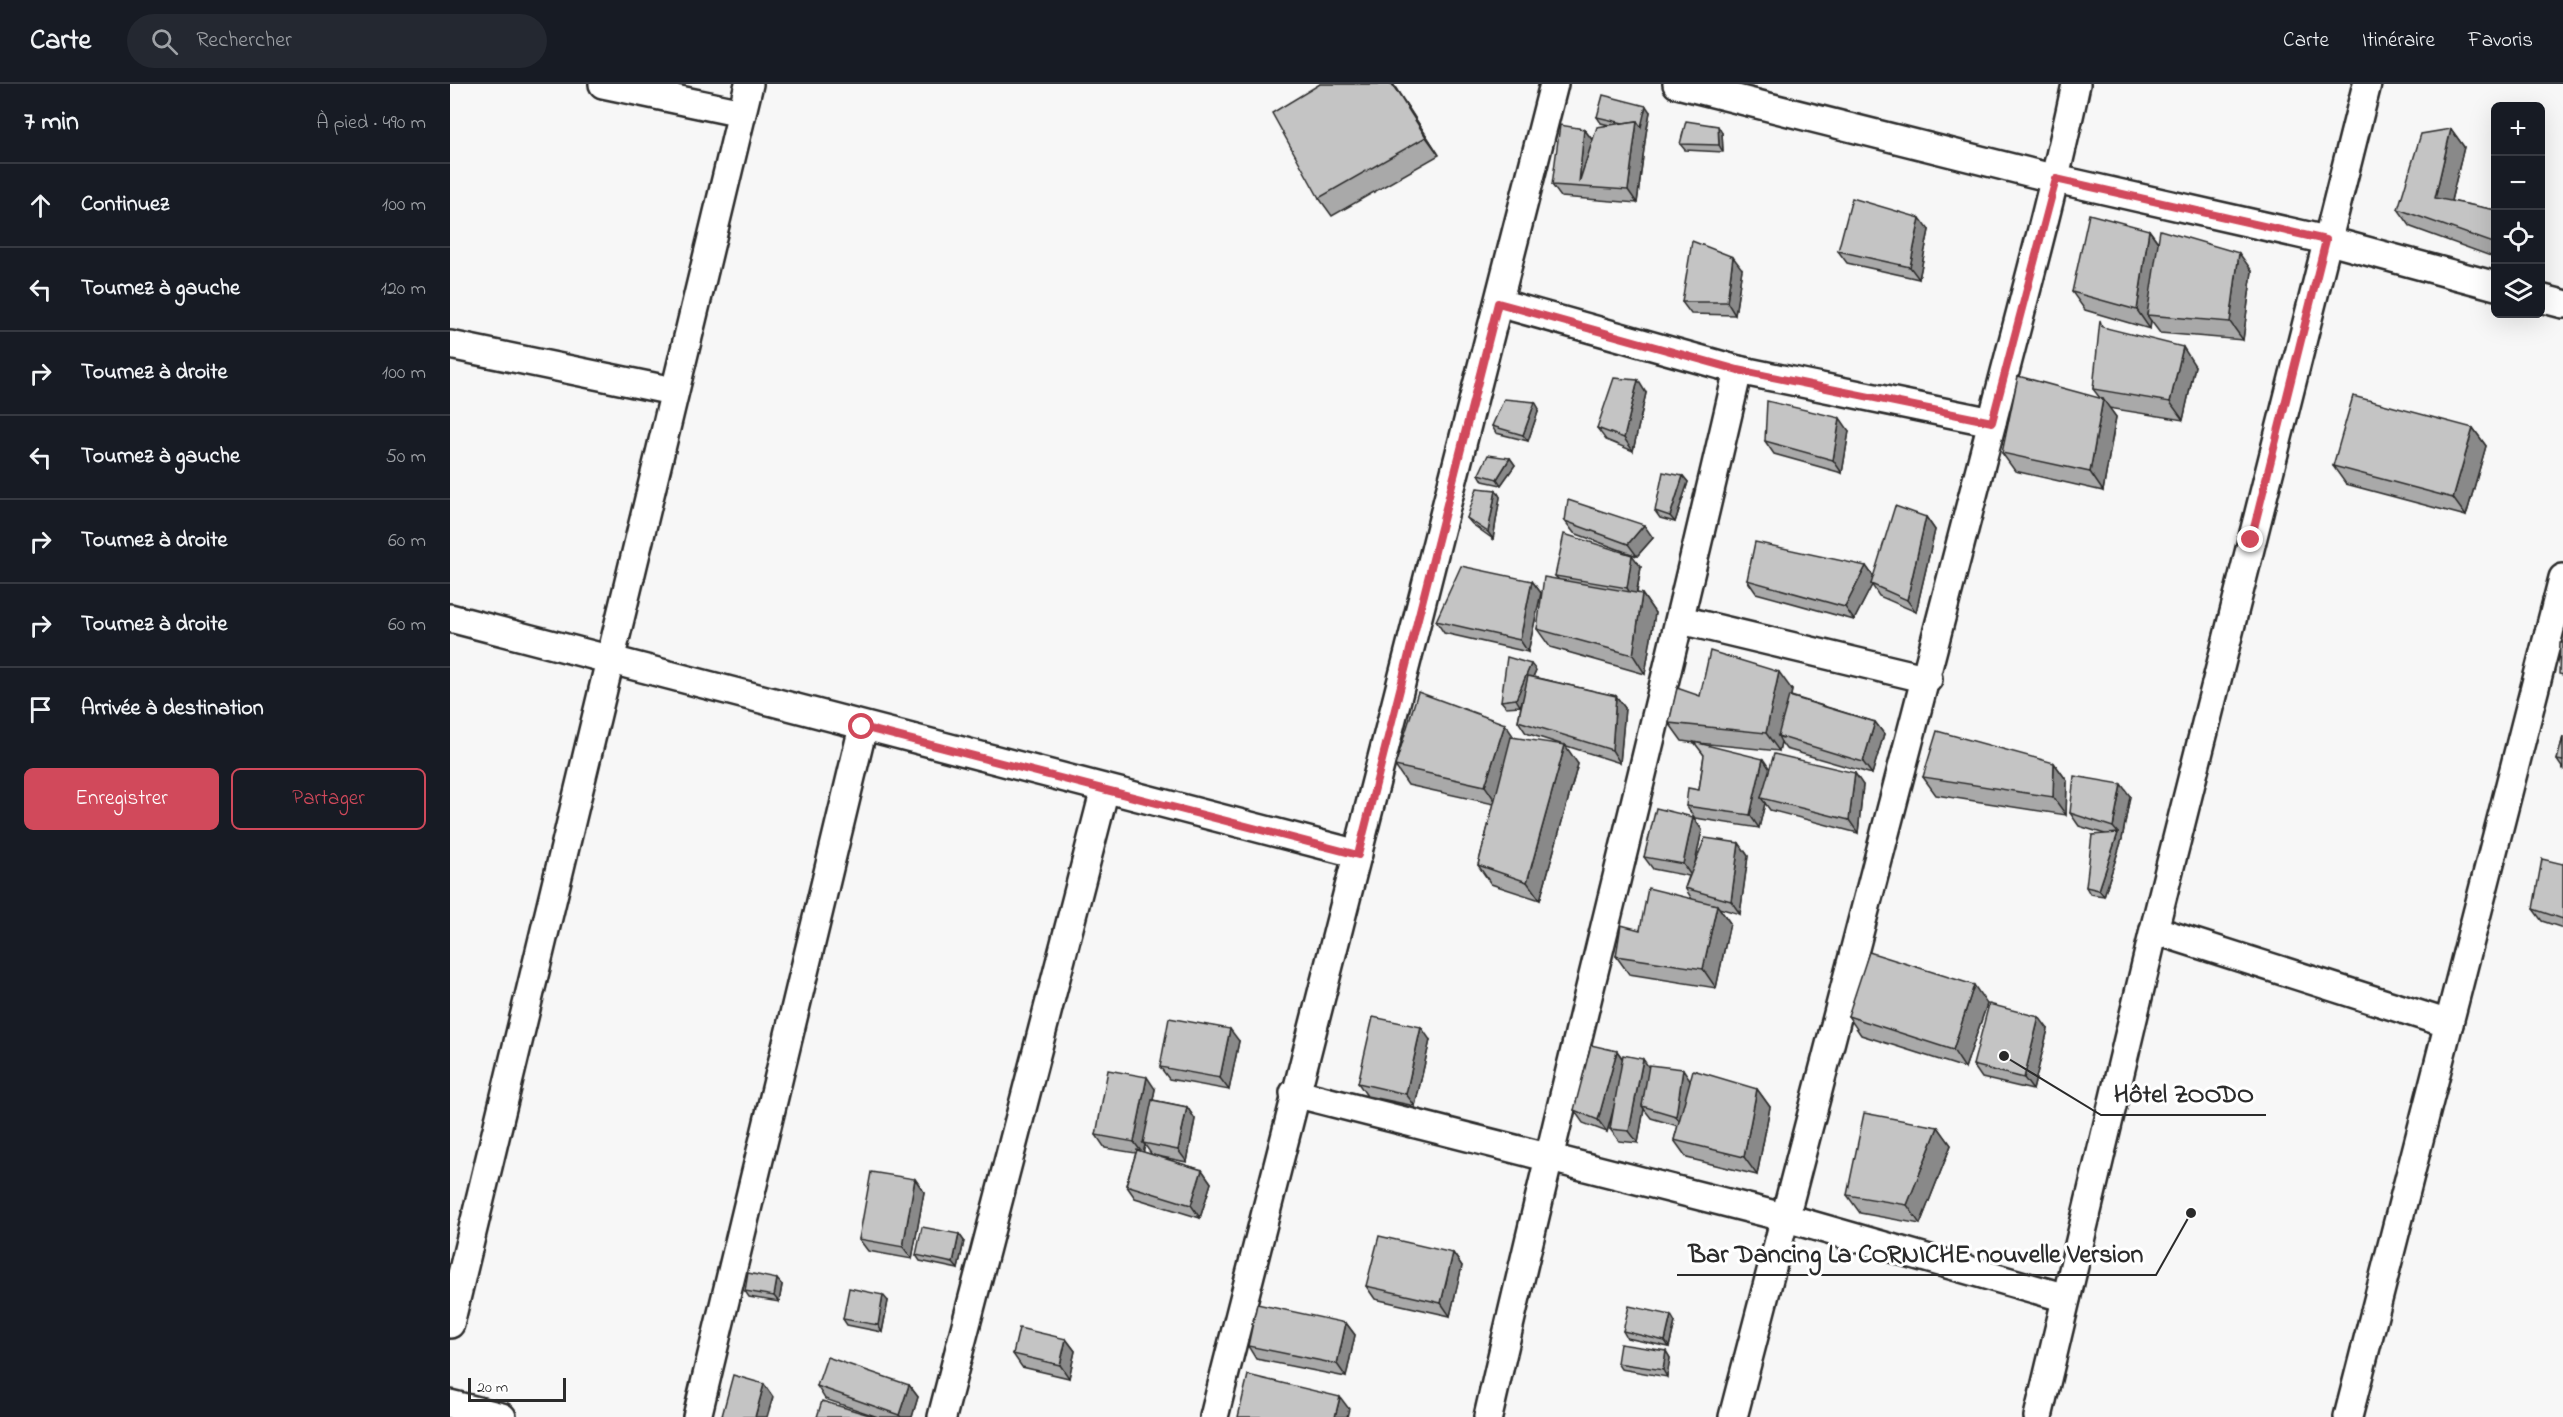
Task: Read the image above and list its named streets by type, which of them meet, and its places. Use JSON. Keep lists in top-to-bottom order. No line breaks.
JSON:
{"places":["Hôtel ZOODO","Bar Dancing La CORNICHE nouvelle Version"],"scale_bar":"20 m","page":{"header":"Carte","search":"Rechercher","nav":["Carte","Itinéraire","Favoris"],"heading":["7 min","À pied · 490 m"],"map_buttons":["+","−"],"list":[["Continuez","100 m"],["Tournez à gauche","120 m"],["Tournez à droite","100 m"],["Tournez à gauche","50 m"],["Tournez à droite","60 m"],["Tournez à droite","60 m"],"Arrivée à destination"],"buttons":["Enregistrer","Partager"],"scale":"20 m"}}
